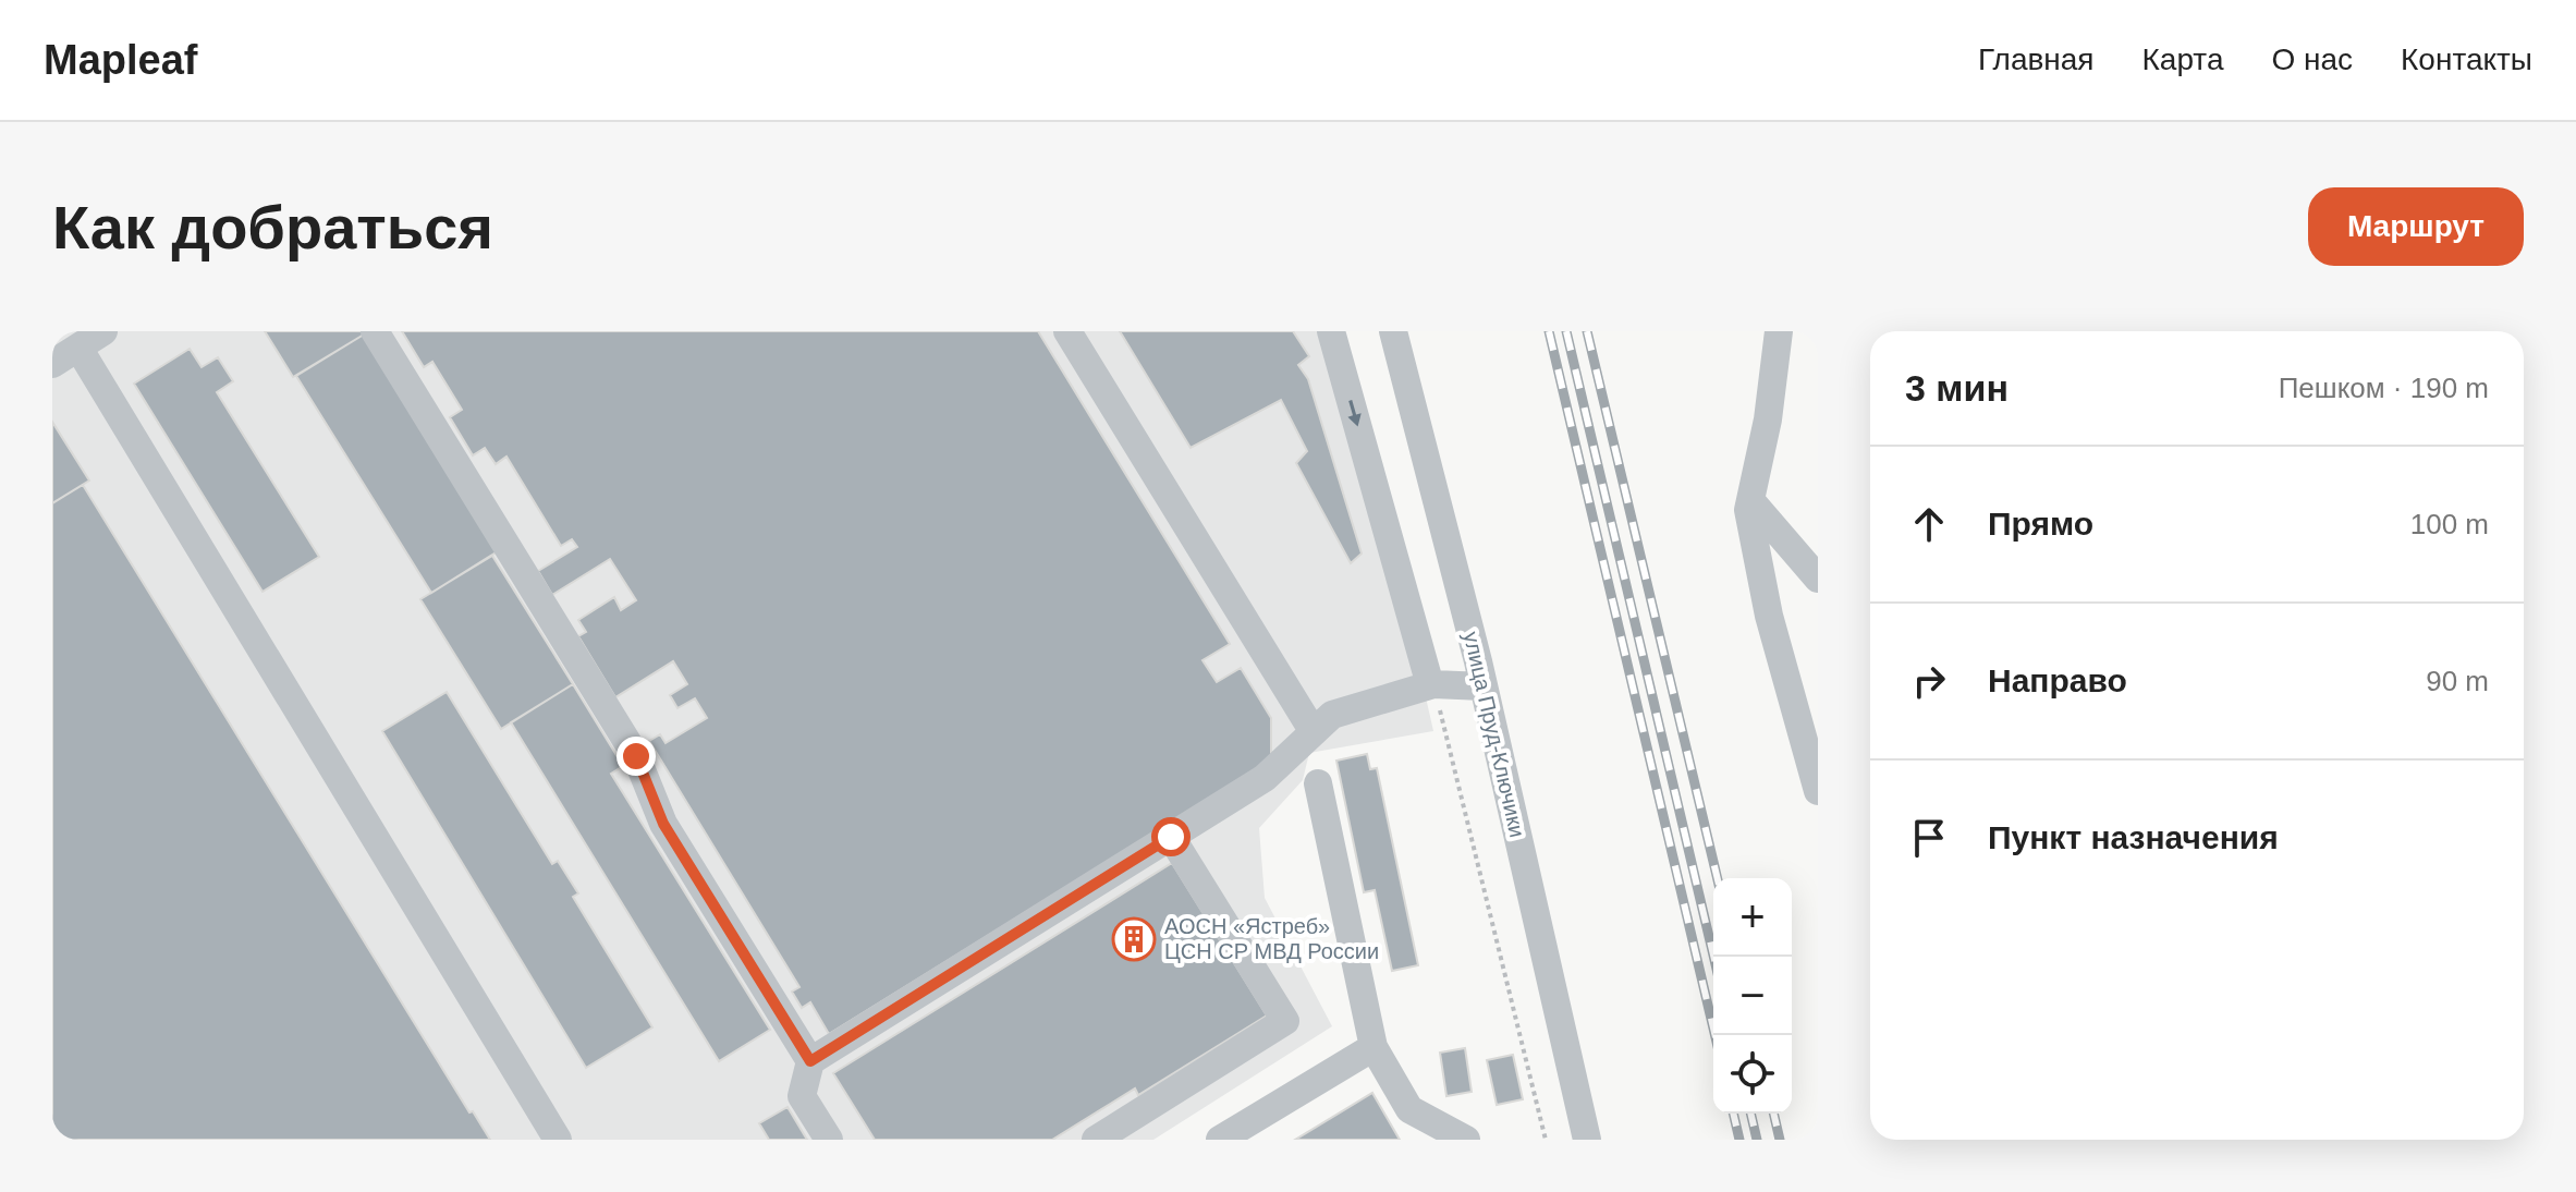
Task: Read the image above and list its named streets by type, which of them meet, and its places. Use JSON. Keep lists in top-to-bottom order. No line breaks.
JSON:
{"streets":{"street":["улица Пруд-Ключики"]},"places":{"building":["АОСН «Ястреб» ЦСН СР МВД России"]},"page":{"header":"Mapleaf","nav":["Главная","Карта","О нас","Контакты"],"buttons":"Маршрут","title":"Как добраться","heading":["3 мин","Пешком · 190 m"],"list":[["Прямо","100 m"],["Направо","90 m"],"Пункт назначения"],"map_buttons":["+","−"]}}
